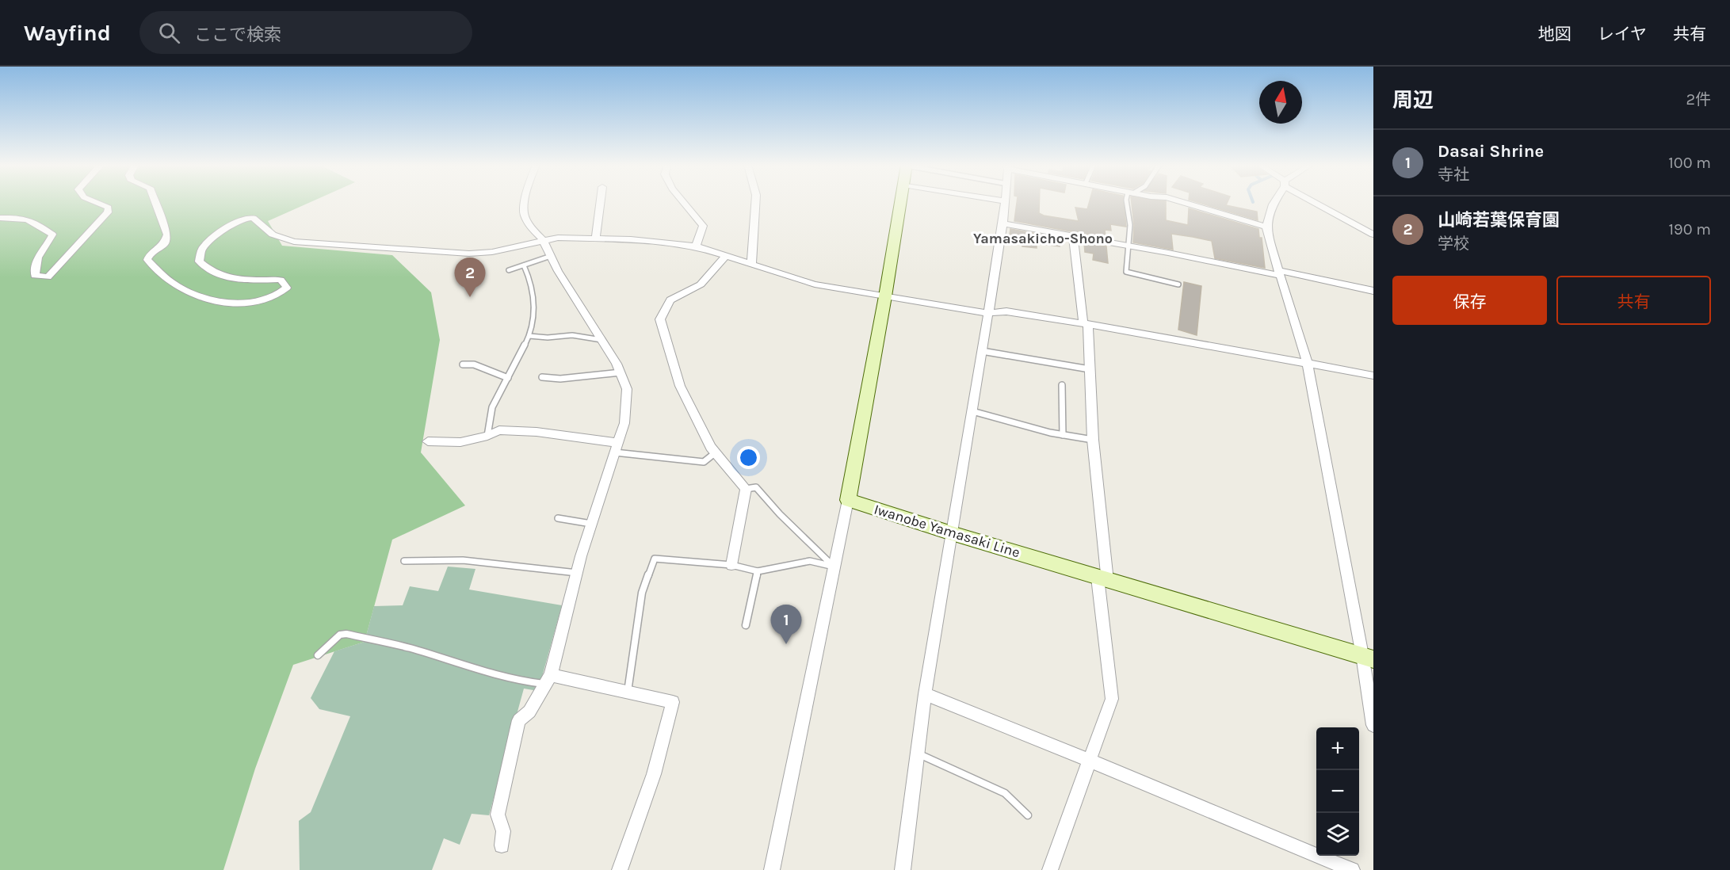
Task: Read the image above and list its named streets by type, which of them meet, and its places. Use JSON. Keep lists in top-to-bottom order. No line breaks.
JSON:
{"streets":{"main road":["Iwanobe Yamasaki Line"]},"districts":["Yamasakicho-Shono"],"north":"top","page":{"header":"Wayfind","search":"ここで検索","nav":["地図","レイヤ","共有"],"heading":["周辺","2件"],"list":[{"mark":"1","name":"Dasai Shrine","note":"寺社","value":"100 m"},{"mark":"2","name":"山崎若葉保育園","note":"学校","value":"190 m"}],"pins":["2","1"],"buttons":["保存","共有"],"map_buttons":["+","−"]}}
